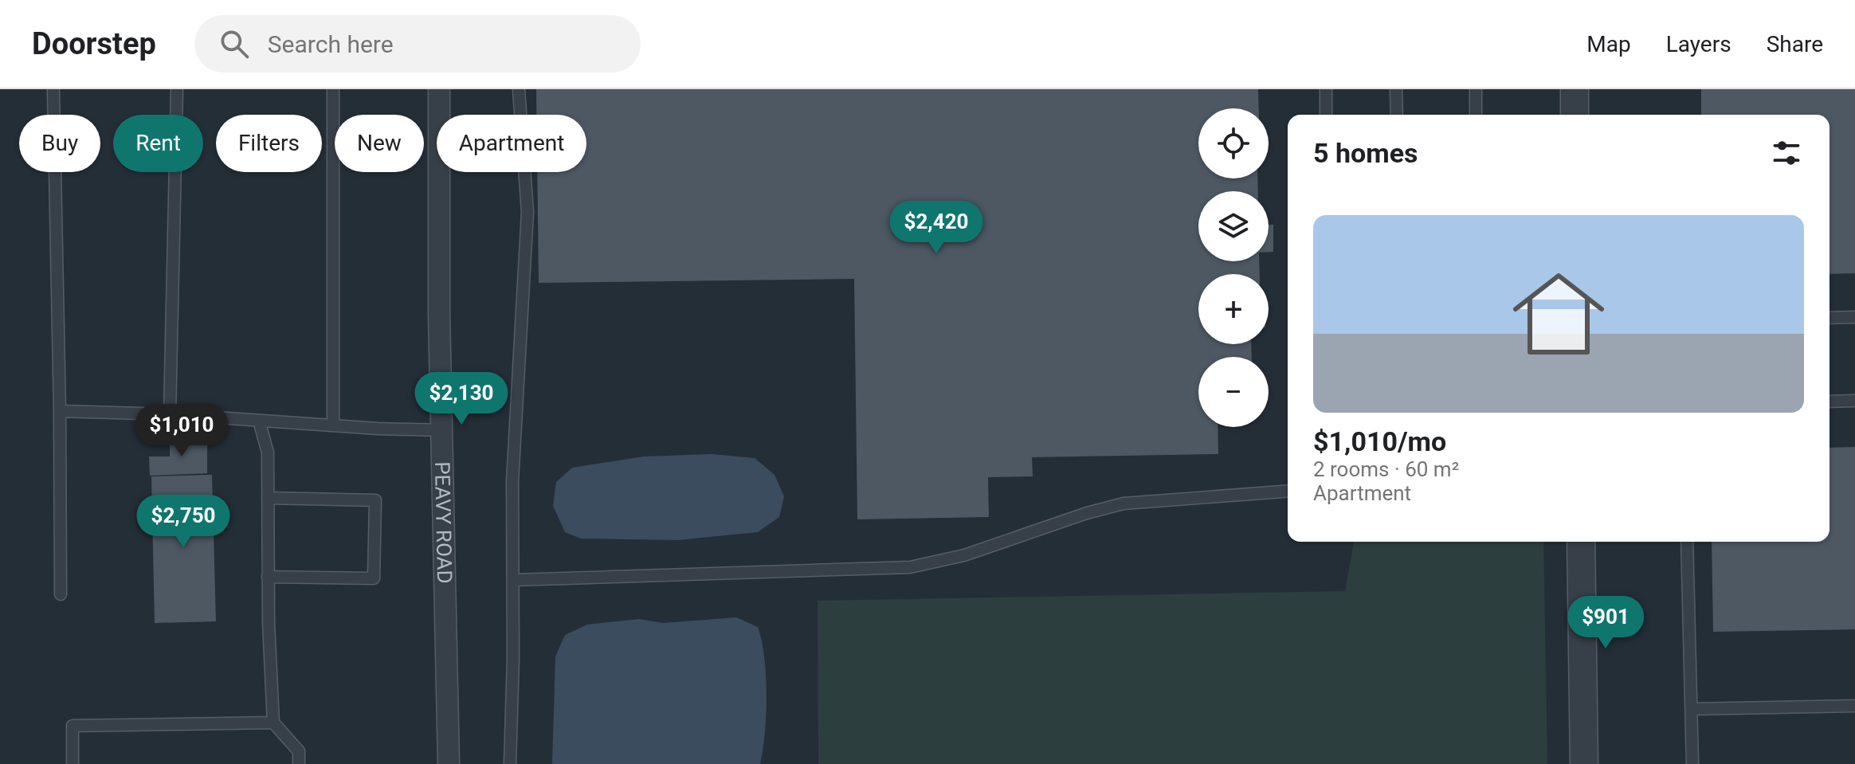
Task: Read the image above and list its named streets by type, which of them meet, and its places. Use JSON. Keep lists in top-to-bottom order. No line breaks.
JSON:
{"streets":{"street":["PEAVY ROAD"]},"page":{"header":"Doorstep","search":"Search here","nav":["Map","Layers","Share"],"map_buttons":["+","−"],"chip":["Buy","Rent","Filters","New","Apartment"],"heading":"5 homes","list":[{"name":"$1,010/mo","note":"2 rooms · 60 m² · Apartment"}],"price":["$2,420","$2,130","$1,010","$2,750","$901"]}}
